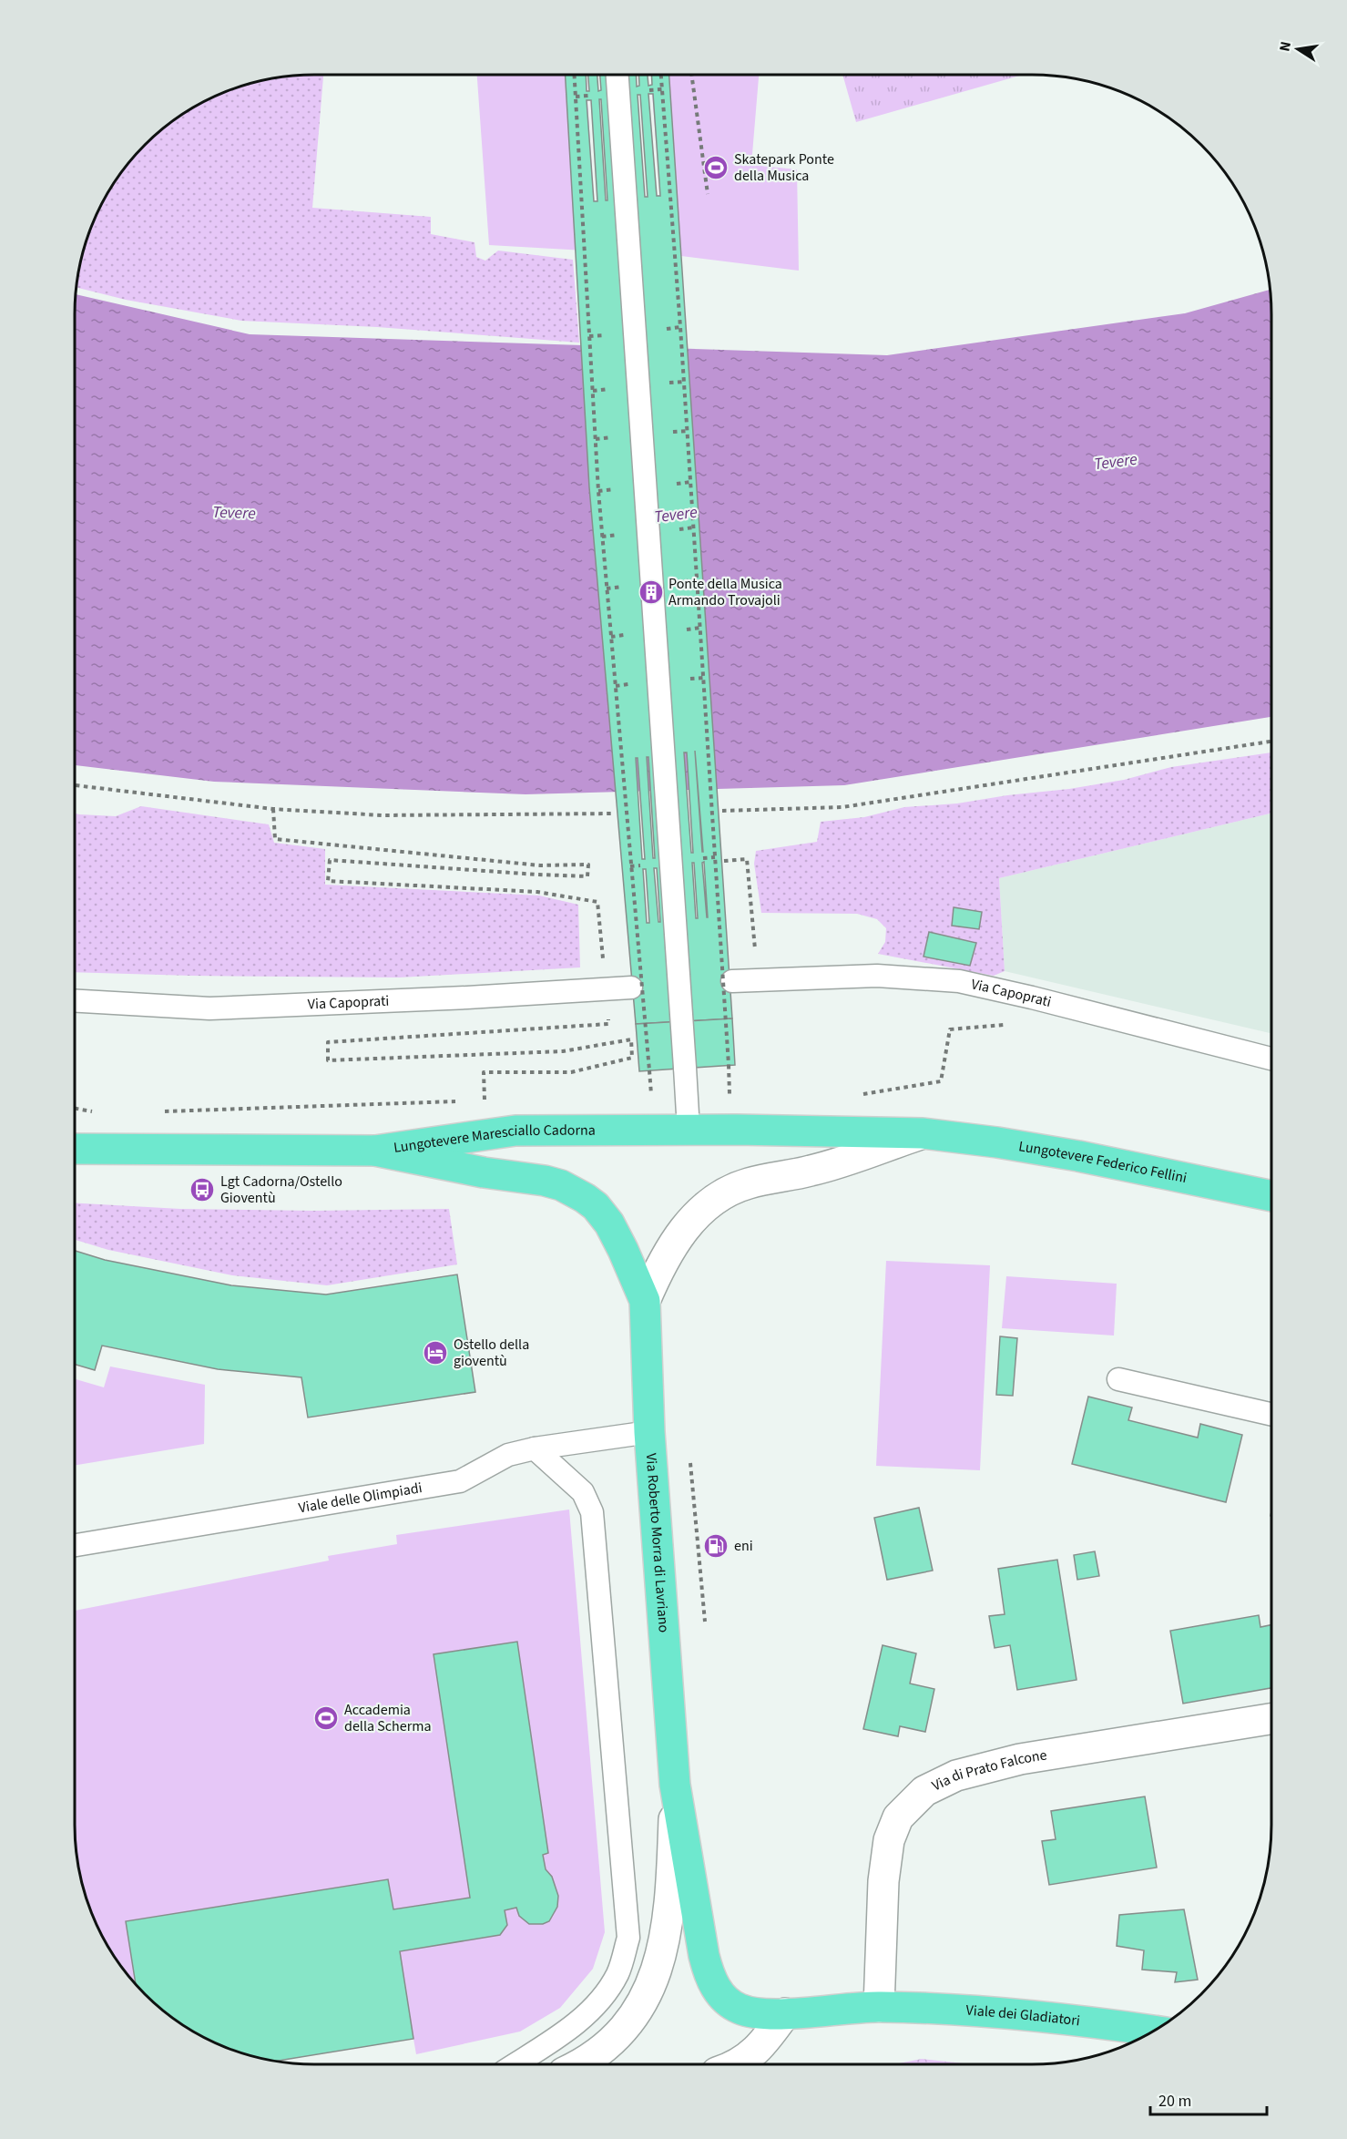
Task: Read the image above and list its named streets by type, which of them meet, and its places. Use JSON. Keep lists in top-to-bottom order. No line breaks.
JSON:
{"streets":{"main road":["Lungotevere Maresciallo Cadorna","Lungotevere Federico Fellini","Via Roberto Morra di Lavriano","Viale dei Gladiatori"],"street":["Via di Prato Falcone"],"lane":["Via Capoprati","Viale delle Olimpiadi"]},"crossings":[["Lungotevere Maresciallo Cadorna","Lungotevere Federico Fellini"],["Lungotevere Maresciallo Cadorna","Via Roberto Morra di Lavriano"],["Lungotevere Federico Fellini","Via Roberto Morra di Lavriano"],["Viale delle Olimpiadi","Via Roberto Morra di Lavriano"],["Via Roberto Morra di Lavriano","Via di Prato Falcone"],["Via Roberto Morra di Lavriano","Viale dei Gladiatori"],["Via di Prato Falcone","Viale dei Gladiatori"]],"water":["Tevere"],"places":{"sports":["Skatepark Ponte della Musica","Accademia della Scherma"],"building":["Ponte della Musica Armando Trovajoli"],"bus stop":["Lgt Cadorna/Ostello Gioventù"],"hotel":["Ostello della gioventù"],"fuel station":["eni"]},"scale_bar":"20 m","north":"left"}
